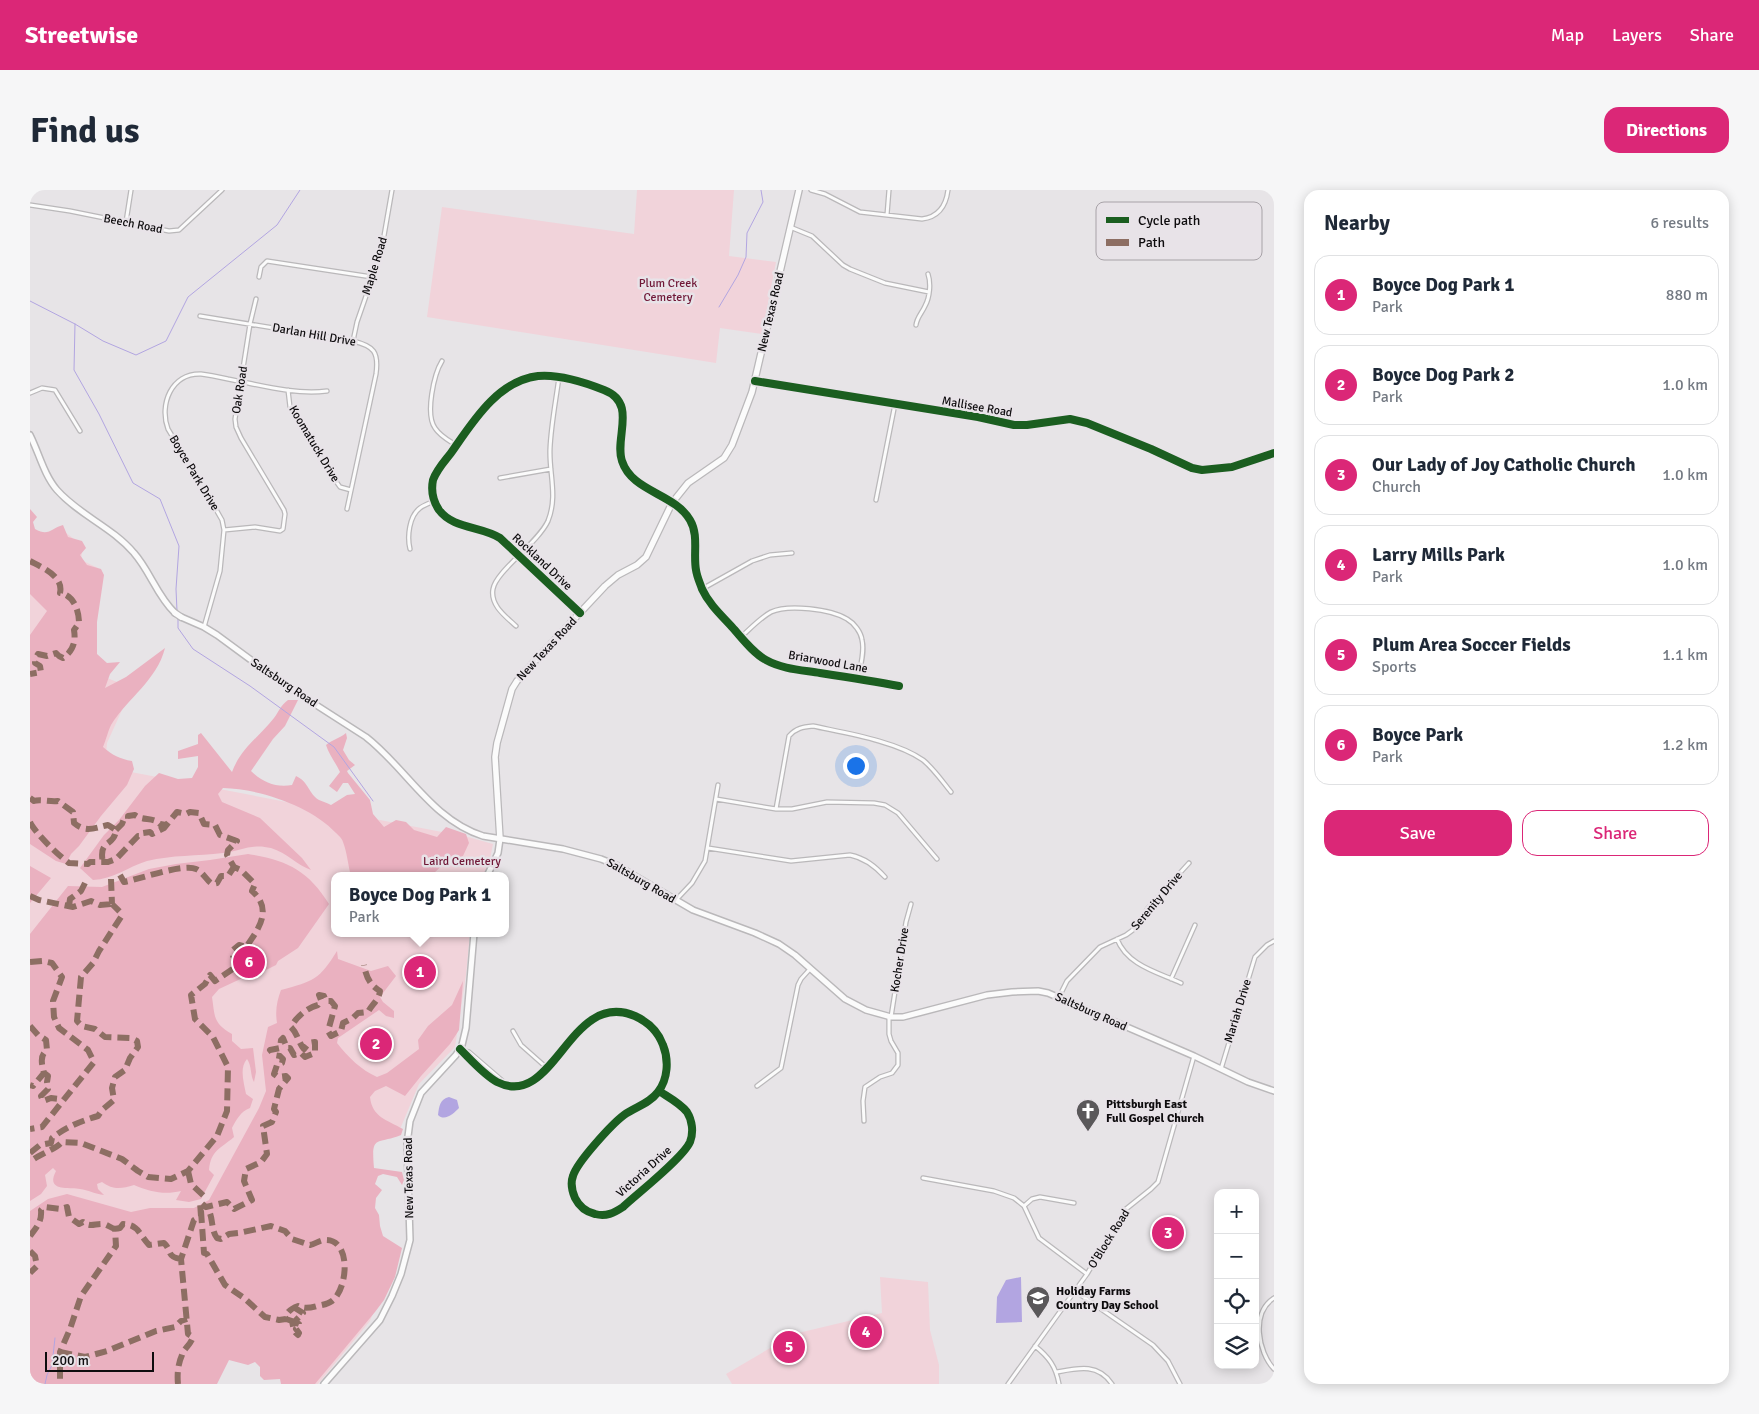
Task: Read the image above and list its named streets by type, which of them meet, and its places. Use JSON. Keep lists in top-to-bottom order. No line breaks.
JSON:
{"streets":{"main road":["New Texas Road","Saltsburg Road"],"street":["Beech Road","Maple Road","Darlan Hill Drive","Oak Road","Mallisee Road","Koomatuck Drive","Boyce Park Drive","Rockland Drive","Briarwood Lane","Serenity Drive","Kocher Drive","Mariah Drive","Victoria Drive","O'Block Road"]},"crossings":[["Maple Road","Darlan Hill Drive"],["New Texas Road","Mallisee Road"],["New Texas Road","Rockland Drive"],["New Texas Road","Briarwood Lane"],["New Texas Road","Saltsburg Road"],["Darlan Hill Drive","Oak Road"],["Darlan Hill Drive","Koomatuck Drive"],["Oak Road","Boyce Park Drive"],["Koomatuck Drive","Boyce Park Drive"],["Boyce Park Drive","Saltsburg Road"],["Saltsburg Road","Serenity Drive"],["Saltsburg Road","Kocher Drive"],["Saltsburg Road","Mariah Drive"],["Saltsburg Road","O'Block Road"]],"parks":["Plum Creek Cemetery","Laird Cemetery"],"places":{"church":["Pittsburgh East Full Gospel Church"],"school or university":["Holiday Farms Country Day School"]},"legend":["Cycle path","Path"],"scale_bar":"200 m","page":{"header":"Streetwise","nav":["Map","Layers","Share"],"buttons":["Directions",["Save","Share"]],"title":"Find us","heading":["Nearby","6 results"],"list":[{"mark":"1","name":"Boyce Dog Park 1","note":"Park","value":"880 m"},{"mark":"2","name":"Boyce Dog Park 2","note":"Park","value":"1.0 km"},{"mark":"3","name":"Our Lady of Joy Catholic Church","note":"Church","value":"1.0 km"},{"mark":"4","name":"Larry Mills Park","note":"Park","value":"1.0 km"},{"mark":"5","name":"Plum Area Soccer Fields","note":"Sports","value":"1.1 km"},{"mark":"6","name":"Boyce Park","note":"Park","value":"1.2 km"}],"popup":["Boyce Dog Park 1","Park"],"pins":["6","1","2","3","4","5"],"map_buttons":["+","−"],"scale":"200 m"}}
